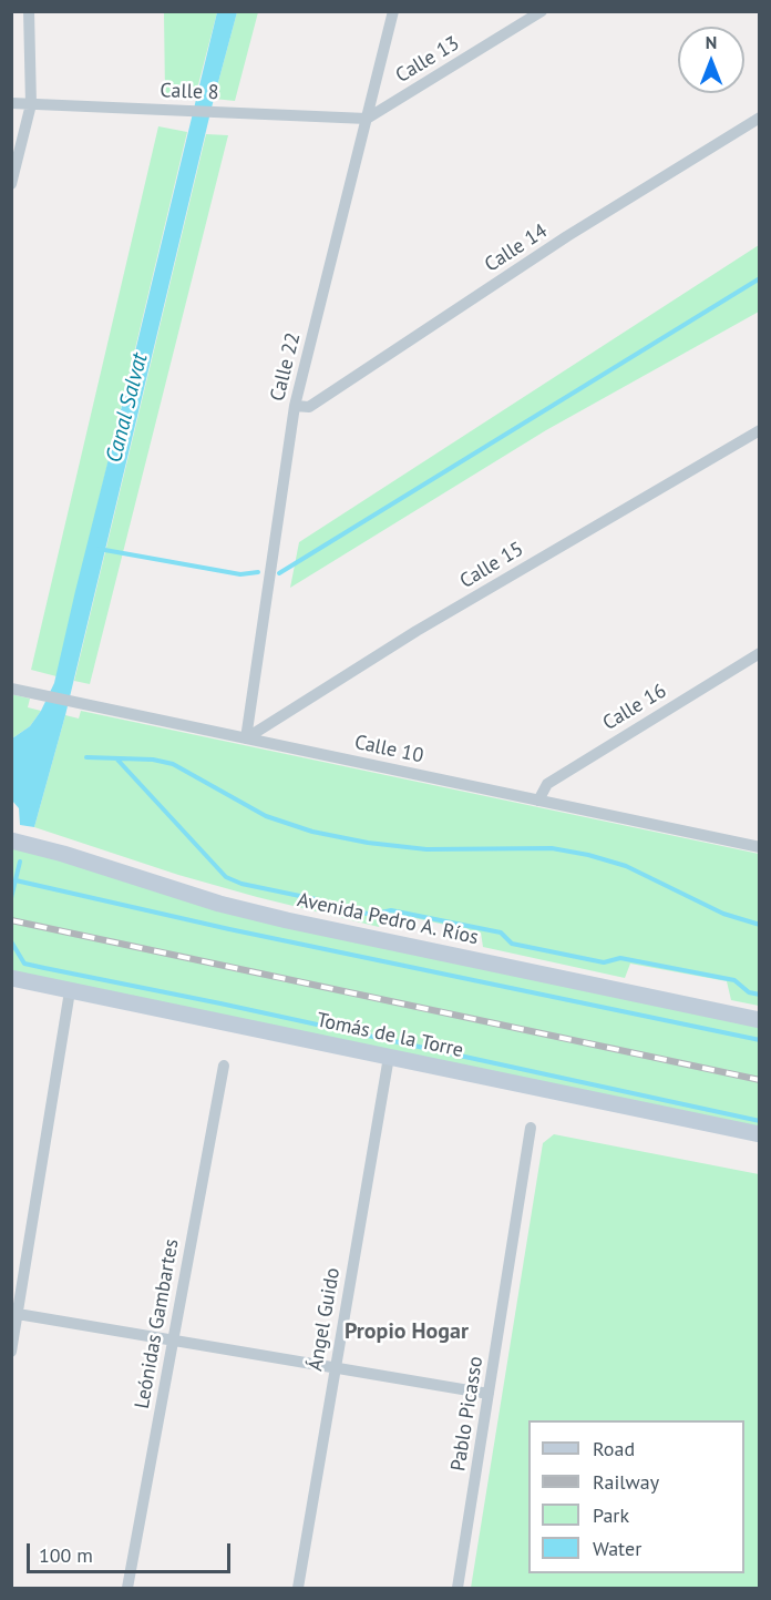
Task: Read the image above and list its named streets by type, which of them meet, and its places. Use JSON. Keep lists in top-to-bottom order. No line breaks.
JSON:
{"streets":{"main road":["Avenida Pedro A. Ríos","Tomás de la Torre"],"street":["Calle 13","Calle 8","Calle 14","Calle 22","Calle 15","Calle 16","Calle 10","Ángel Guido","Leónidas Gambartes","Pablo Picasso"]},"crossings":[["Calle 13","Calle 8"],["Calle 13","Calle 22"],["Calle 8","Calle 22"],["Calle 14","Calle 22"],["Calle 22","Calle 15"],["Calle 22","Calle 10"],["Calle 15","Calle 10"],["Calle 16","Calle 10"],["Tomás de la Torre","Ángel Guido"]],"districts":["Propio Hogar"],"water":["Canal Salvat"],"legend":["Road","Railway","Park","Water"],"scale_bar":"100 m","north":"top"}
